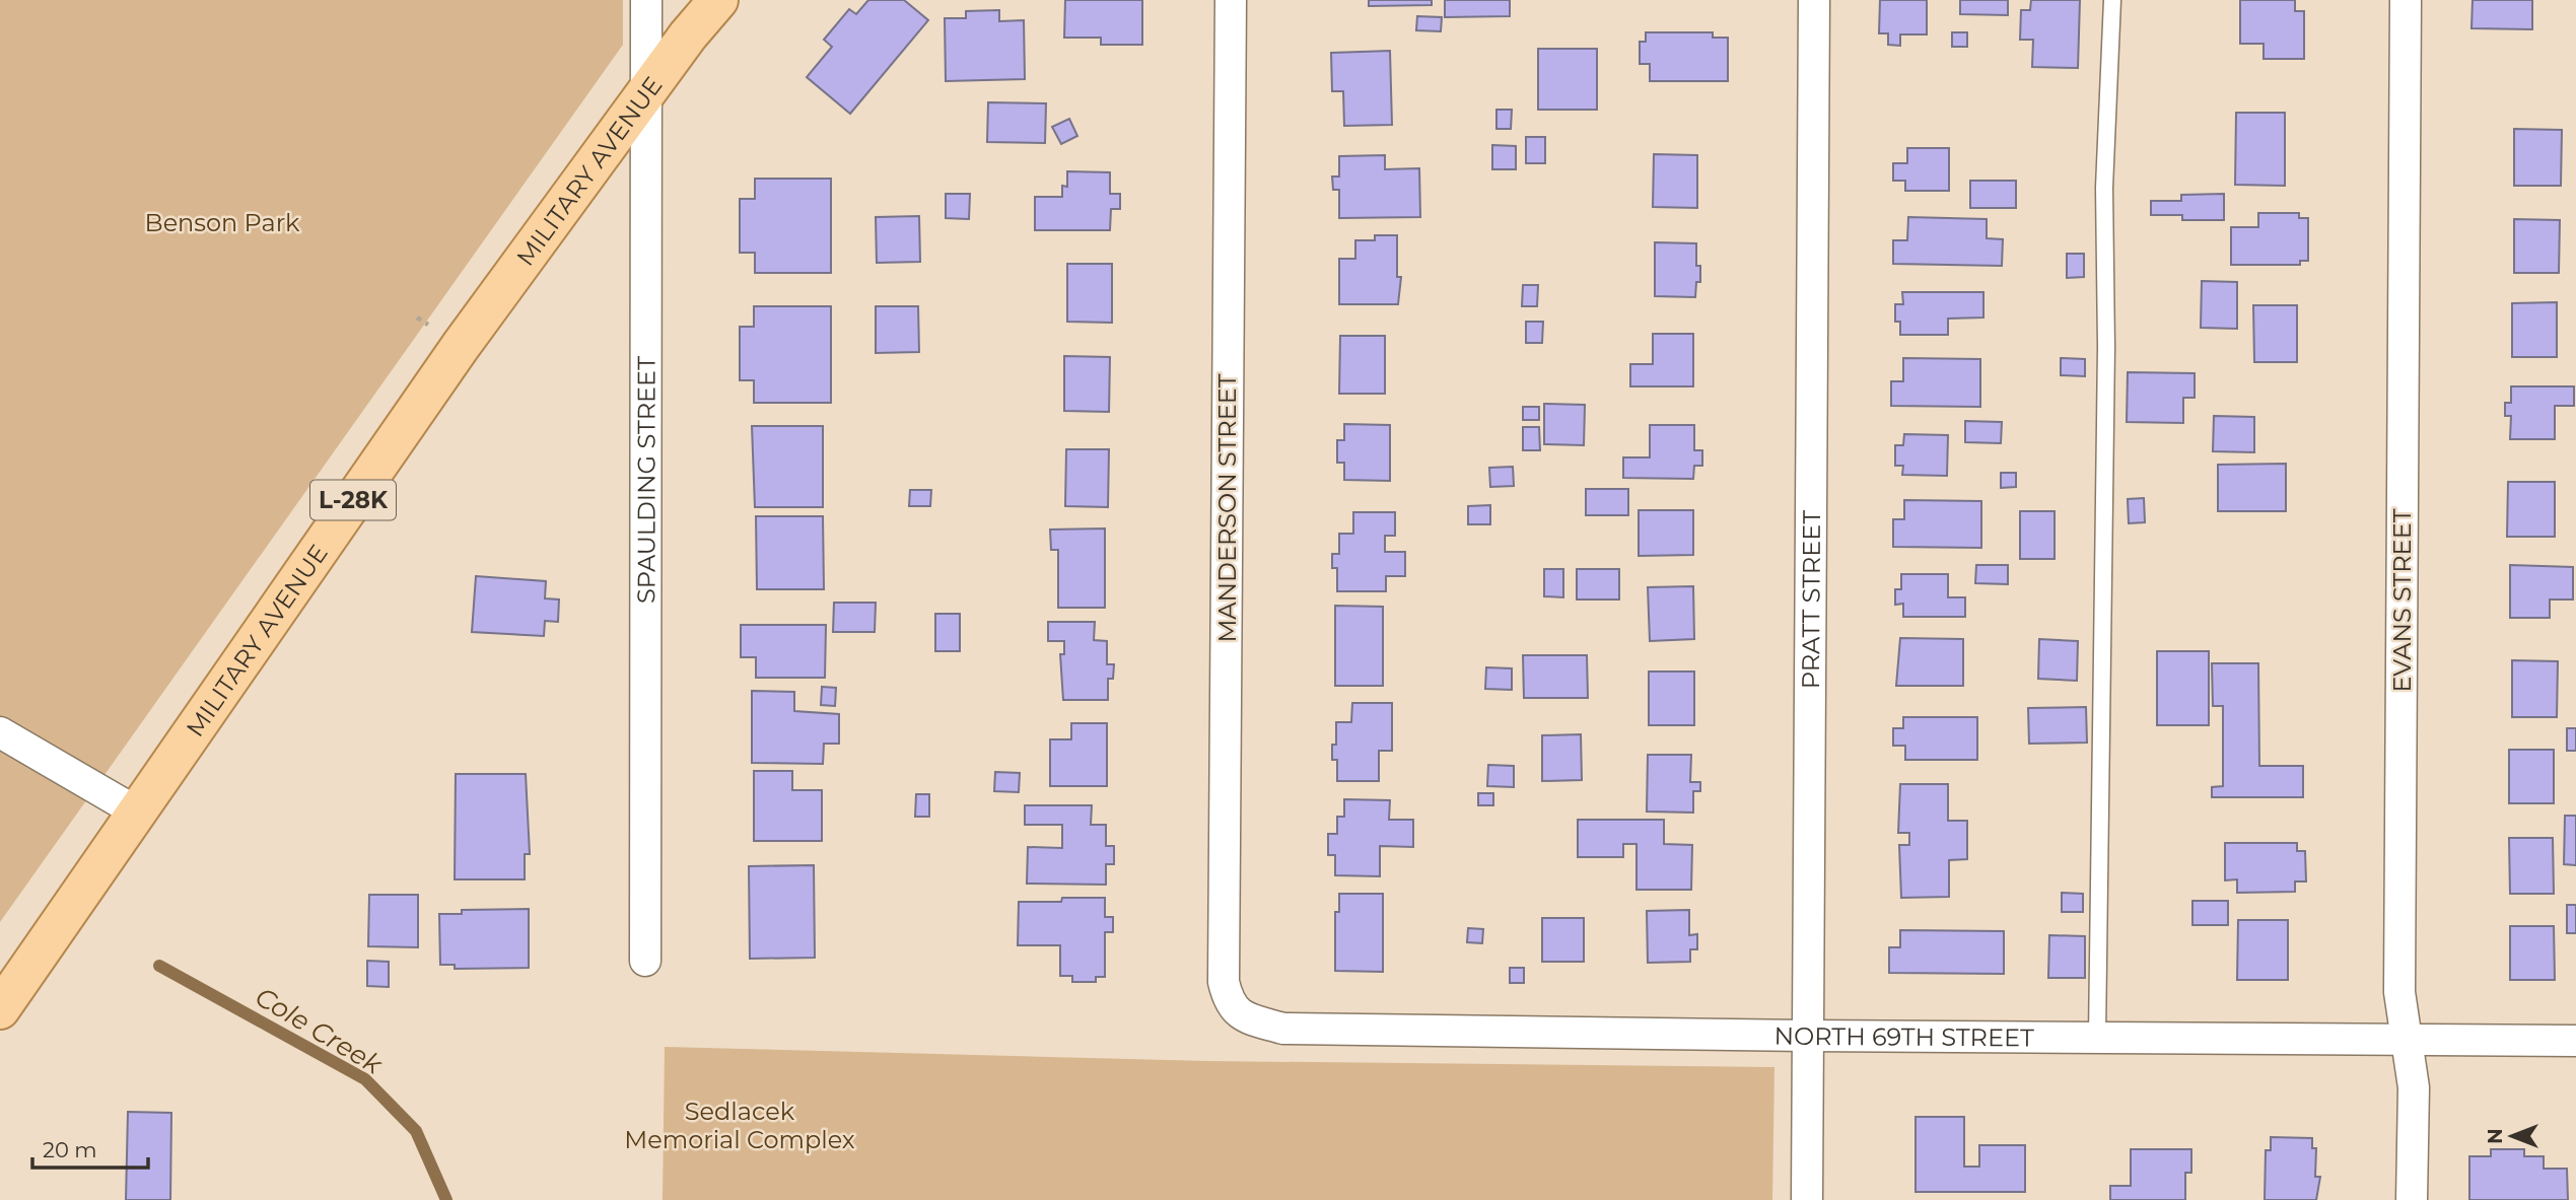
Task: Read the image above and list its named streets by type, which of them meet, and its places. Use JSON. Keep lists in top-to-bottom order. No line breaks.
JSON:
{"streets":{"main road":["MILITARY AVENUE","L-28K"],"street":["SPAULDING STREET","MANDERSON STREET","PRATT STREET","EVANS STREET","NORTH 69TH STREET"]},"crossings":[["MILITARY AVENUE","SPAULDING STREET"],["MANDERSON STREET","NORTH 69TH STREET"],["PRATT STREET","NORTH 69TH STREET"],["EVANS STREET","NORTH 69TH STREET"]],"water":["Cole Creek"],"parks":["Benson Park","Sedlacek Memorial Complex"],"scale_bar":"20 m","north":"left"}
